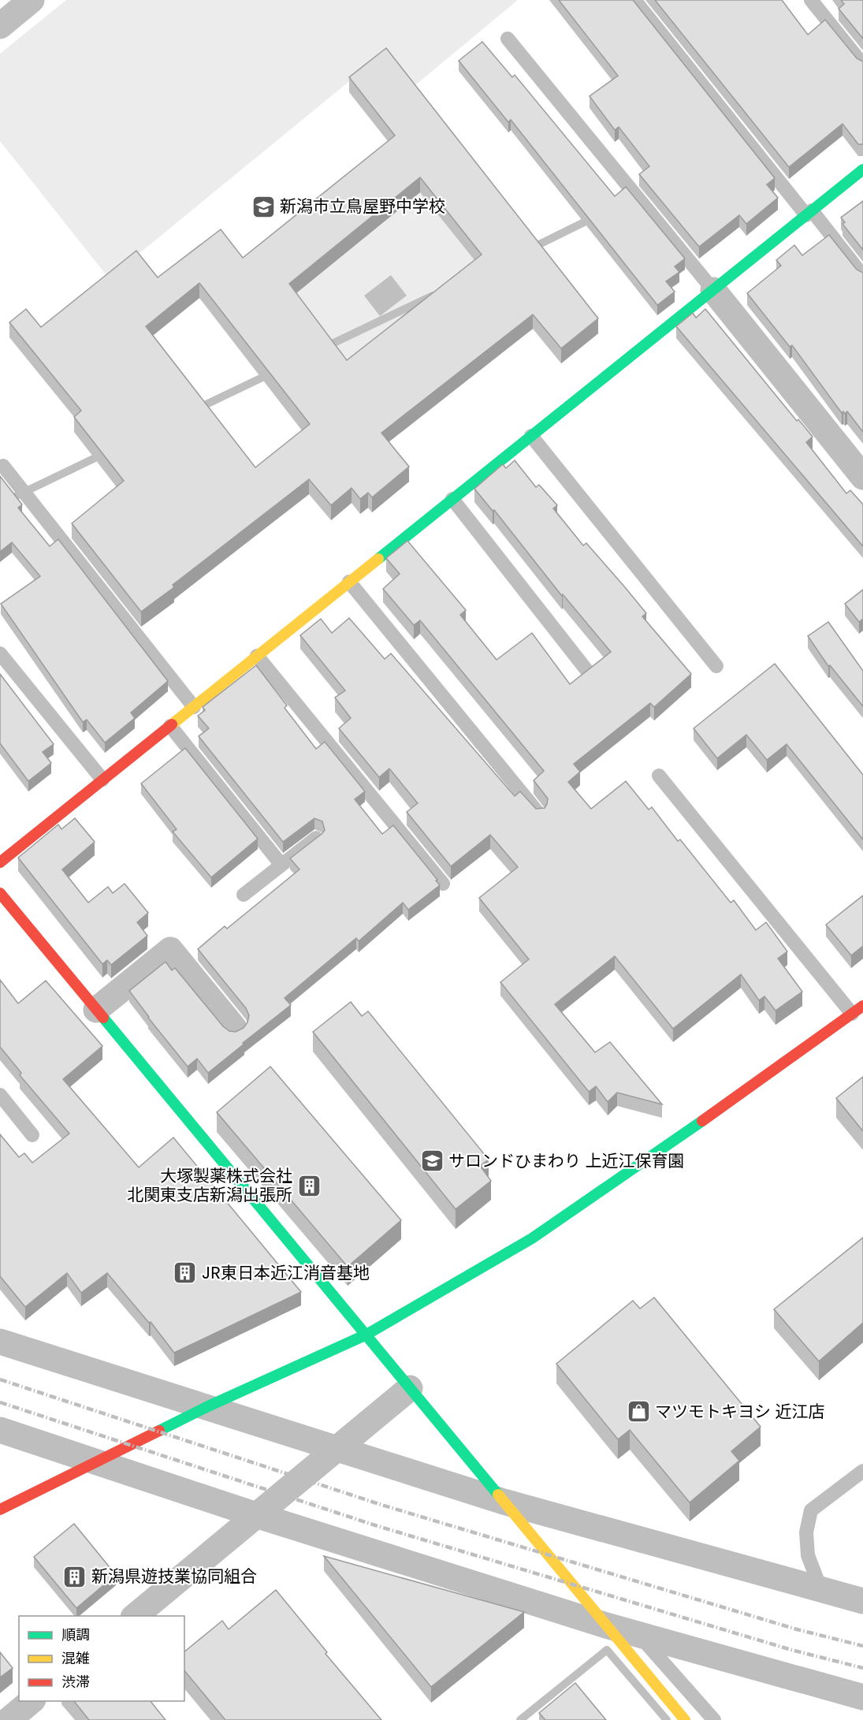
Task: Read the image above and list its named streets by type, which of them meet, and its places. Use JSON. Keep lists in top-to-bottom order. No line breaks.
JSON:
{"places":{"school or university":["新潟市立鳥屋野中学校","サロンドひまわり 上近江保育園"],"building":["大塚製薬株式会社 北関東支店新潟出張所","JR東日本近江消音基地","新潟県遊技業協同組合"],"shop":["マツモトキヨシ 近江店"]},"legend":["順調","混雑","渋滞"]}
